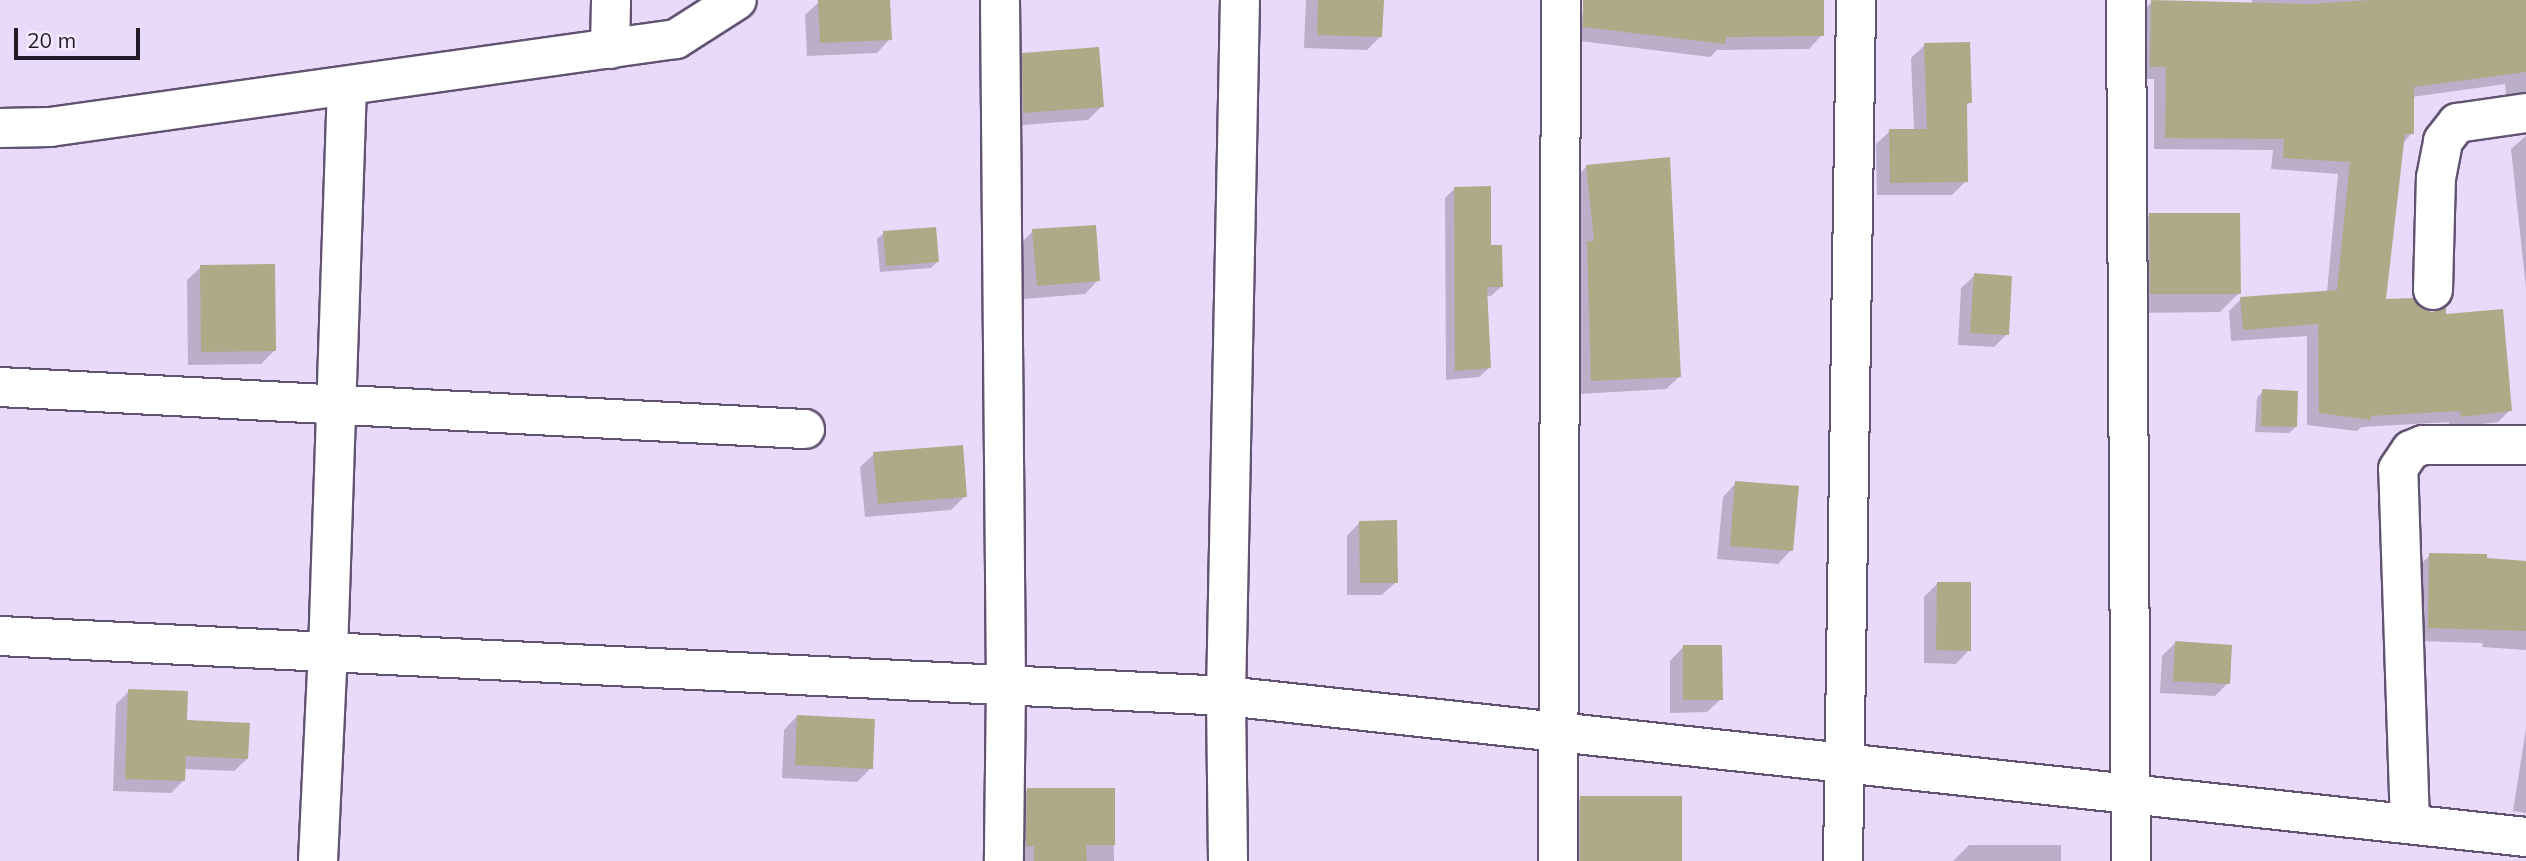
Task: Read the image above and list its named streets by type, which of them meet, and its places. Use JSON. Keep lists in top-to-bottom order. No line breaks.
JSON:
{"scale_bar":"20 m"}
